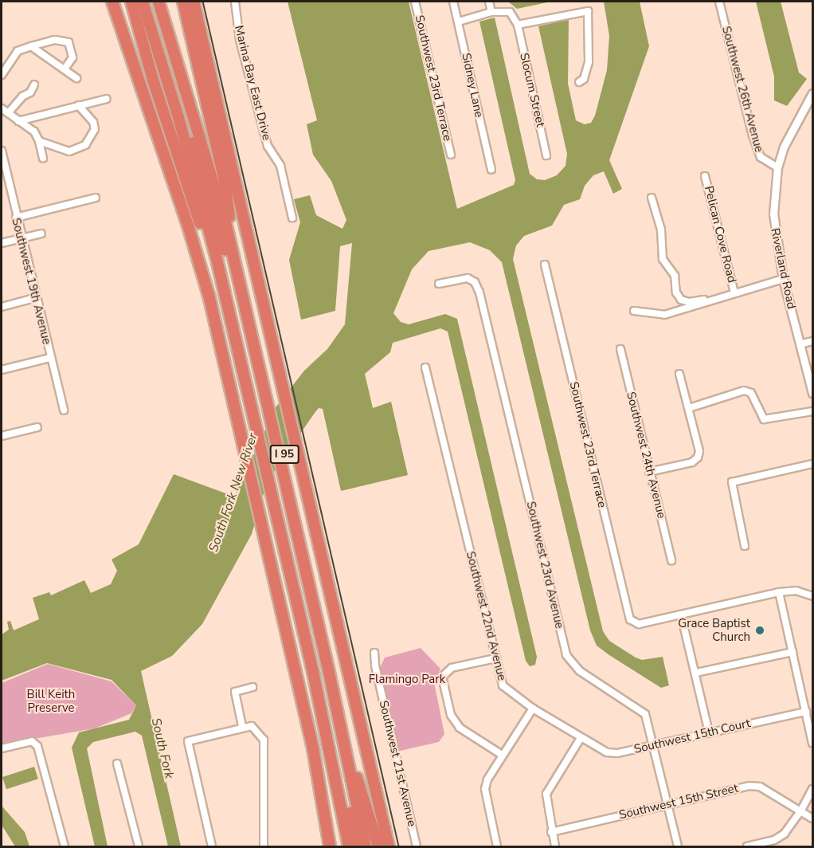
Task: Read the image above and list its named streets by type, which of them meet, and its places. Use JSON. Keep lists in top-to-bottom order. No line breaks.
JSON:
{"streets":{"highway":["I 95"],"street":["Southwest 23rd Terrace","Marina Bay East Drive","Sidney Lane","Southwest 26th Avenue","Slocum Street","Pelican Cove Road","Riverland Road","Southwest 19th Avenue","Southwest 24th Avenue","Southwest 23rd Avenue","Southwest 22nd Avenue","Southwest 15th Court","Southwest 21st Avenue","Southwest 15th Street"]},"crossings":[["Southwest 26th Avenue","Riverland Road"],["Southwest 23rd Avenue","Southwest 15th Court"],["Southwest 23rd Avenue","Southwest 15th Street"],["Southwest 22nd Avenue","Southwest 15th Court"]],"water":["South Fork New River","South Fork"],"parks":["Flamingo Park","Bill Keith Preserve"],"places":["Grace Baptist Church"]}
